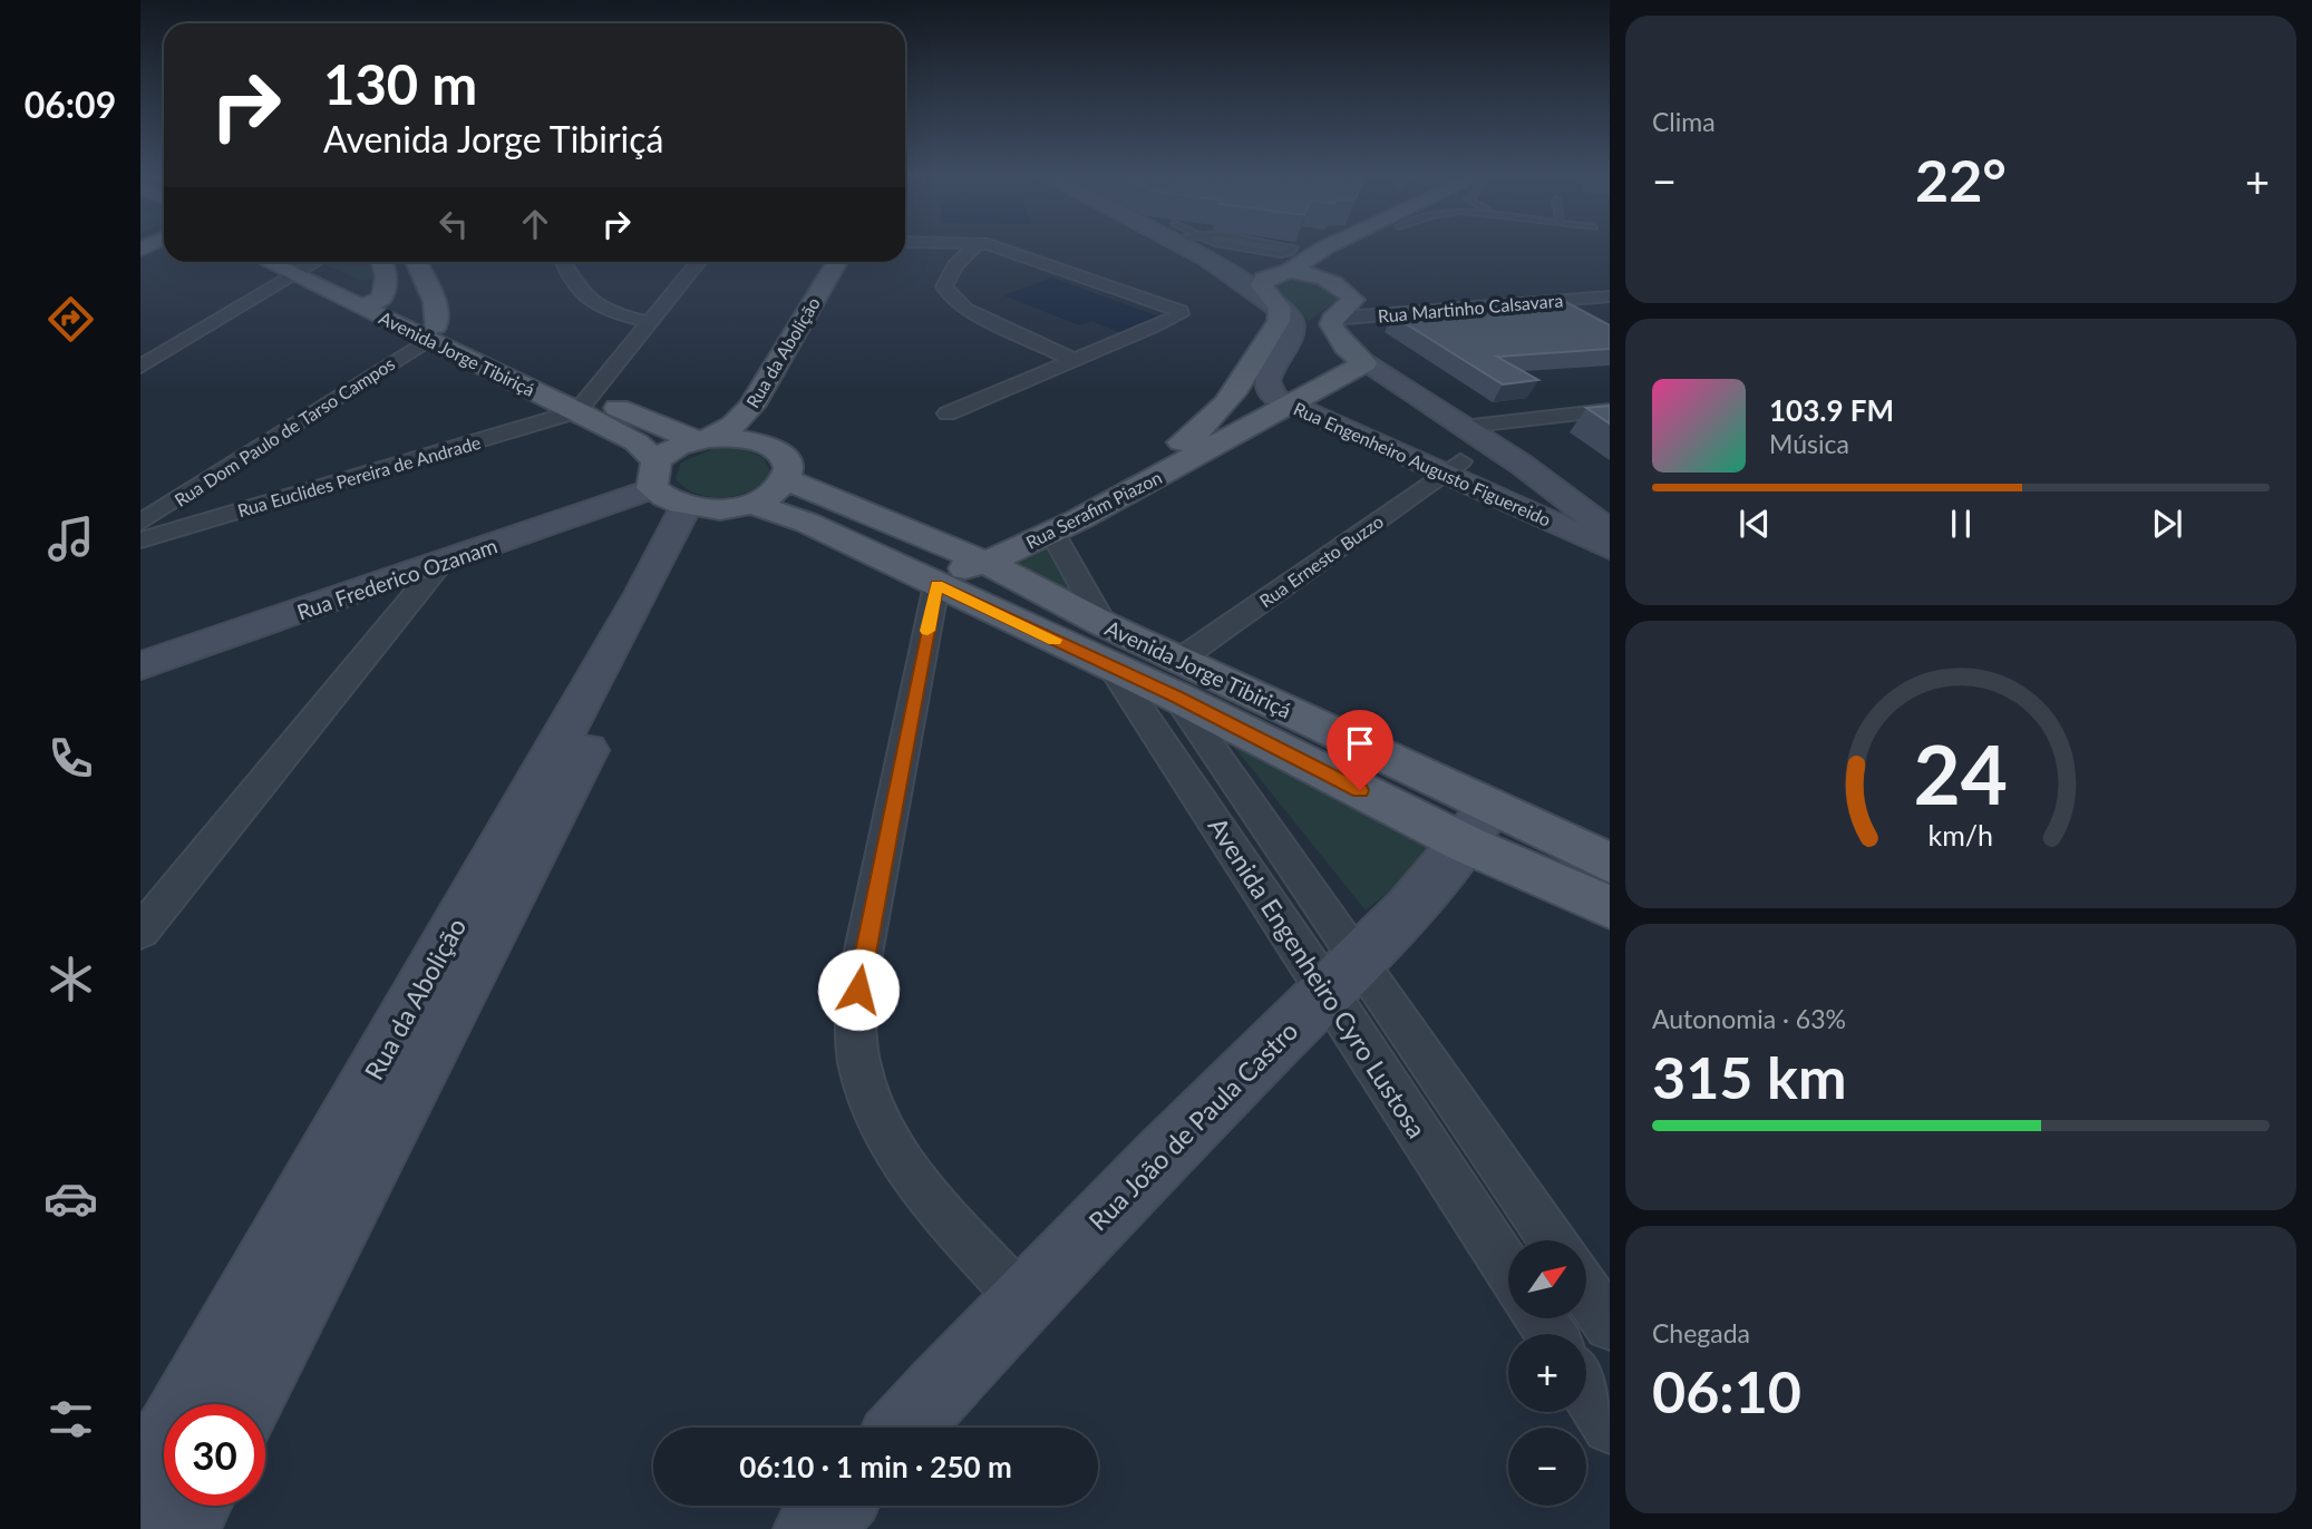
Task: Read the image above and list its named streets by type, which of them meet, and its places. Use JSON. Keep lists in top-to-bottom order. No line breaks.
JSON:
{"streets":{"main road":["Rua da Abolição","Avenida Jorge Tibiriçá","Rua Engenheiro Augusto Figuereido","Rua Serafim Piazon","Rua Frederico Ozanam","Rua João de Paula Castro"],"street":["Rua Martinho Calsavara","Rua Dom Paulo de Tarso Campos","Rua Euclides Pereira de Andrade","Rua Ernesto Buzzo","Avenida Engenheiro Cyro Lustosa"]},"crossings":[["Rua da Abolição","Avenida Jorge Tibiriçá"],["Rua da Abolição","Rua Frederico Ozanam"],["Avenida Jorge Tibiriçá","Rua Dom Paulo de Tarso Campos"],["Avenida Jorge Tibiriçá","Rua Euclides Pereira de Andrade"],["Avenida Jorge Tibiriçá","Rua Serafim Piazon"],["Avenida Jorge Tibiriçá","Rua Ernesto Buzzo"],["Avenida Jorge Tibiriçá","Rua Frederico Ozanam"],["Avenida Jorge Tibiriçá","Avenida Engenheiro Cyro Lustosa"],["Avenida Jorge Tibiriçá","Rua João de Paula Castro"],["Rua Engenheiro Augusto Figuereido","Rua Serafim Piazon"],["Rua Engenheiro Augusto Figuereido","Rua Ernesto Buzzo"],["Rua Ernesto Buzzo","Avenida Engenheiro Cyro Lustosa"],["Avenida Engenheiro Cyro Lustosa","Rua João de Paula Castro"]],"north":"top right","page":{"tabs":"06:09","tile":["Clima",["Autonomia · 63%","315 km"],["Chegada","06:10"]],"turn":["130 m","Avenida Jorge Tibiriçá"],"heat":["−","22°","+"],"song":["103.9 FM","Música"],"map_buttons":["+","−"],"limit":"30","trip":"06:10 · 1 min · 250 m","gauge":["24","km/h"]}}
